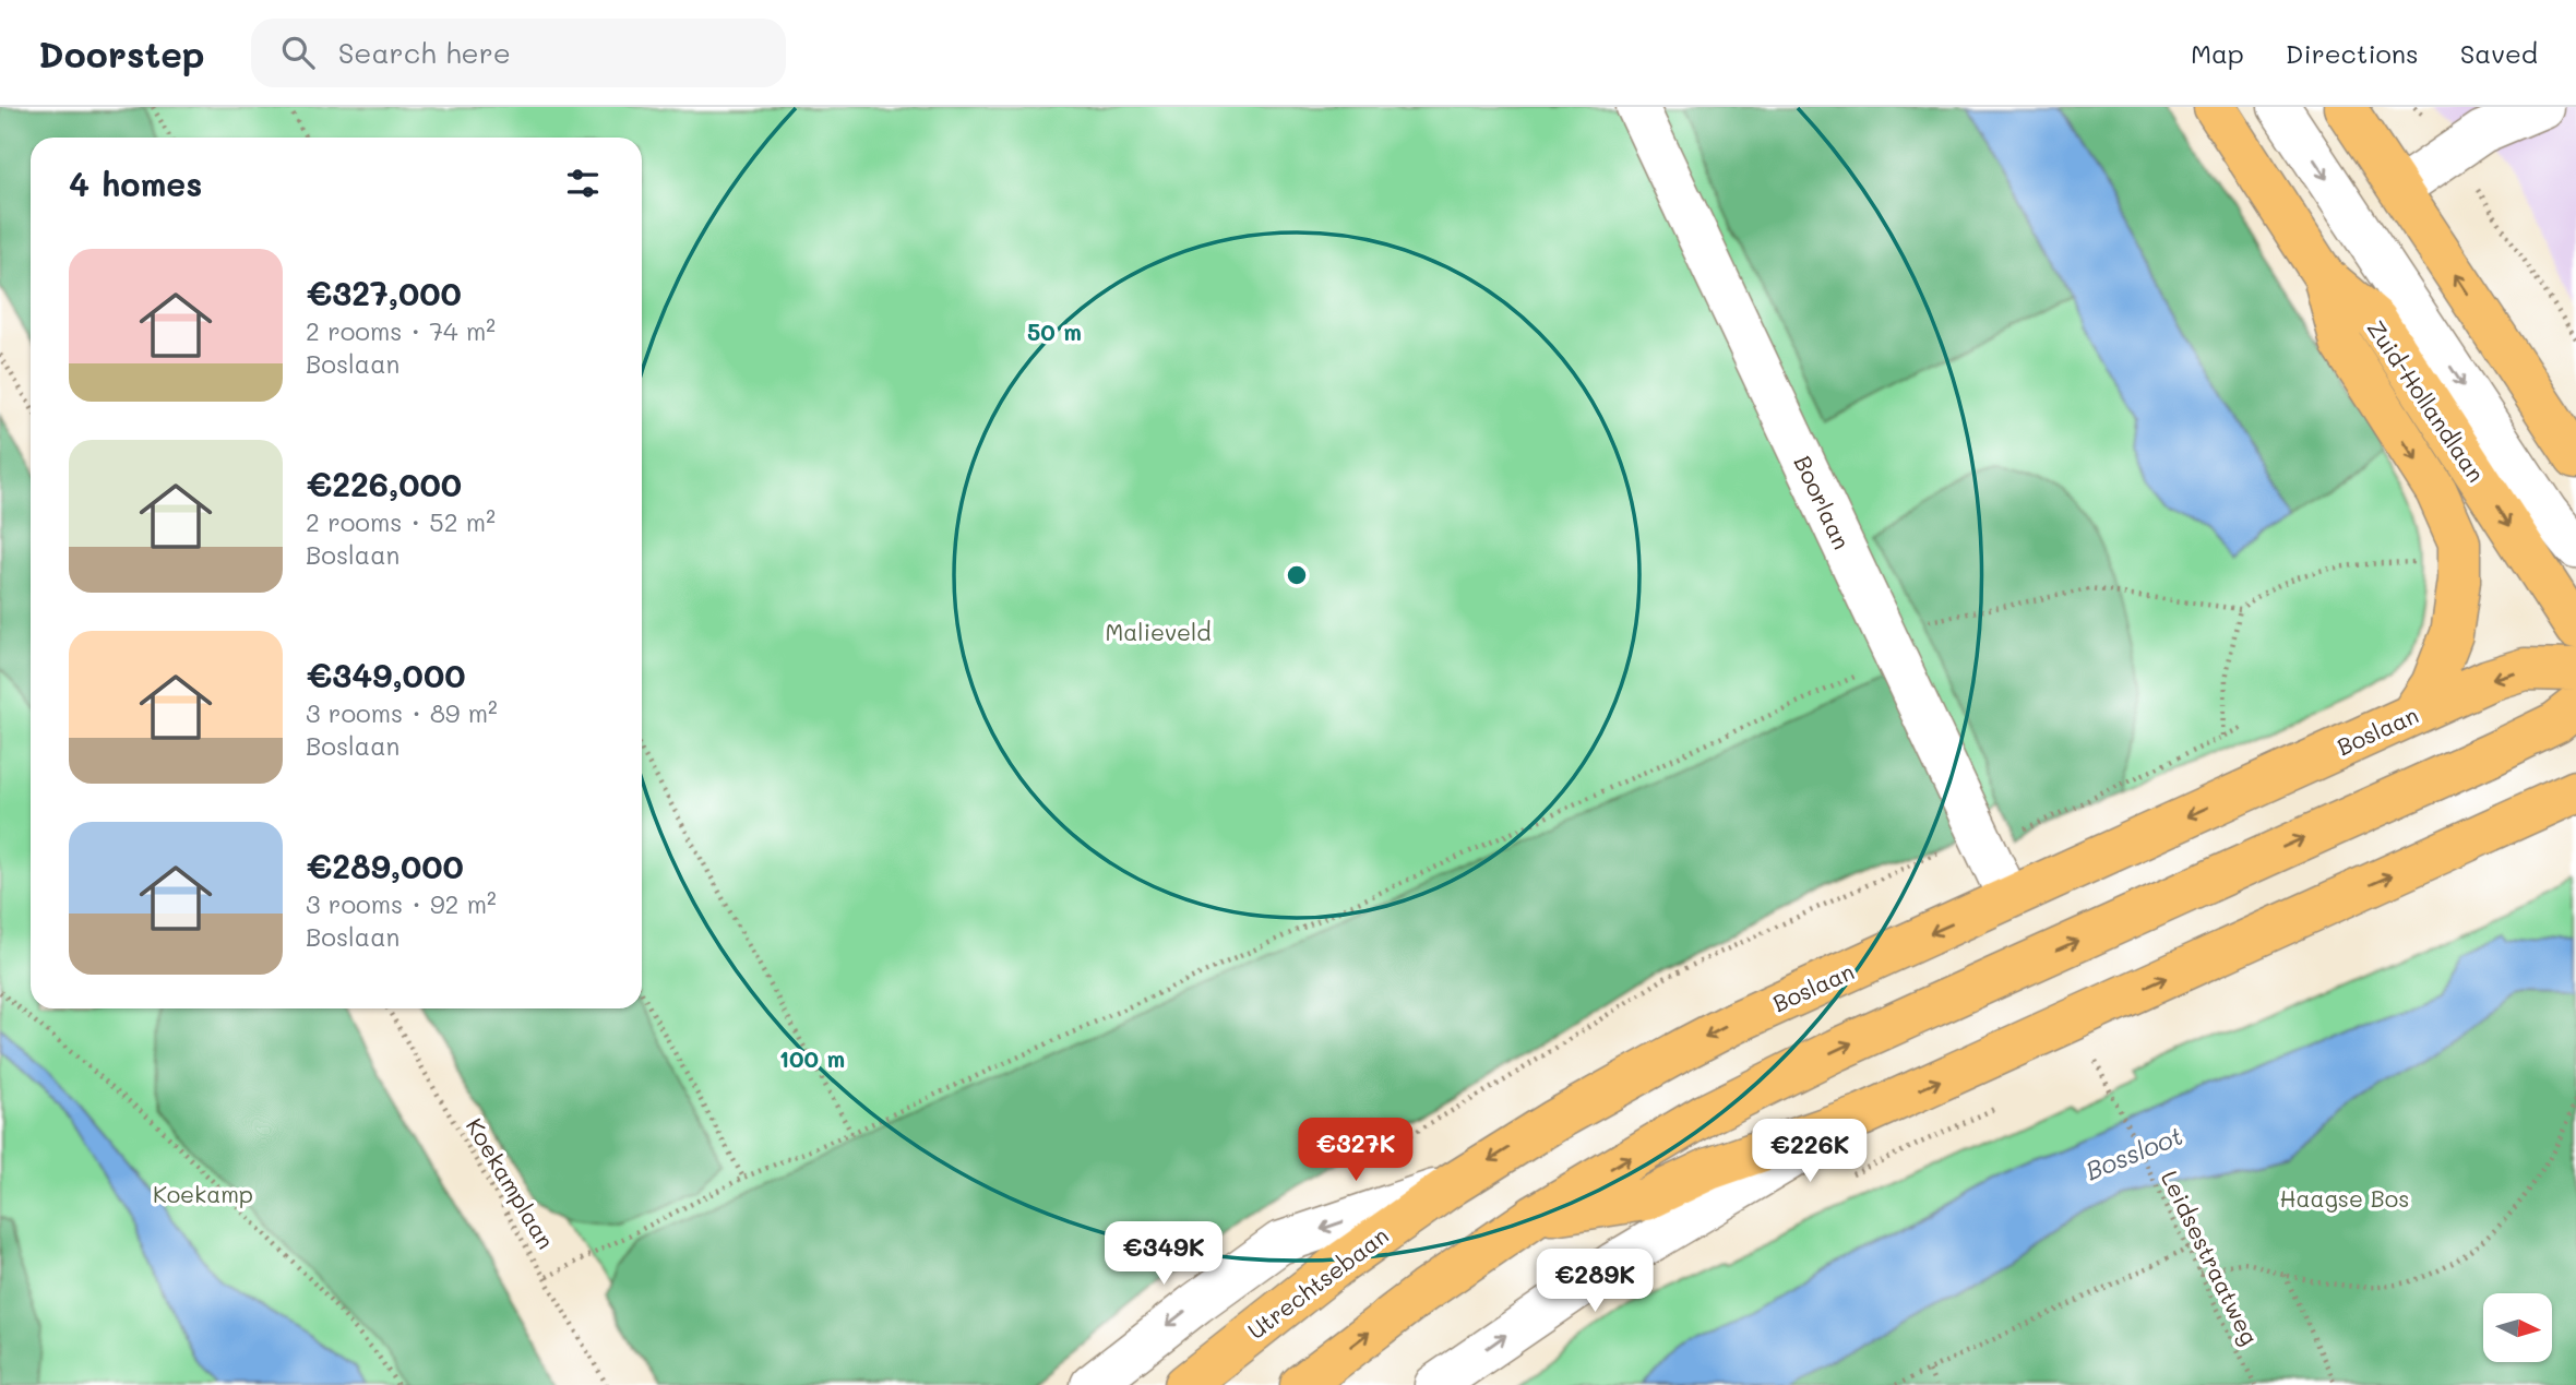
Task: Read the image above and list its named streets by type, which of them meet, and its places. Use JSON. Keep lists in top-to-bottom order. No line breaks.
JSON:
{"streets":{"main road":["Zuid-Hollandlaan","Boslaan","Utrechtsebaan"],"street":["Boorlaan"],"path":["Koekamplaan","Leidsestraatweg"]},"crossings":[["Boorlaan","Boslaan"],["Boslaan","Utrechtsebaan"]],"water":["Bossloot"],"parks":["Malieveld","Koekamp","Haagse Bos"],"north":"right","page":{"header":"Doorstep","search":"Search here","nav":["Map","Directions","Saved"],"heading":"4 homes","list":[{"name":"€327,000","note":"2 rooms · 74 m² · Boslaan"},{"name":"€226,000","note":"2 rooms · 52 m² · Boslaan"},{"name":"€349,000","note":"3 rooms · 89 m² · Boslaan"},{"name":"€289,000","note":"3 rooms · 92 m² · Boslaan"}],"price":["€327K","€226K","€349K","€289K"]},"rings":["50 m","100 m"]}
